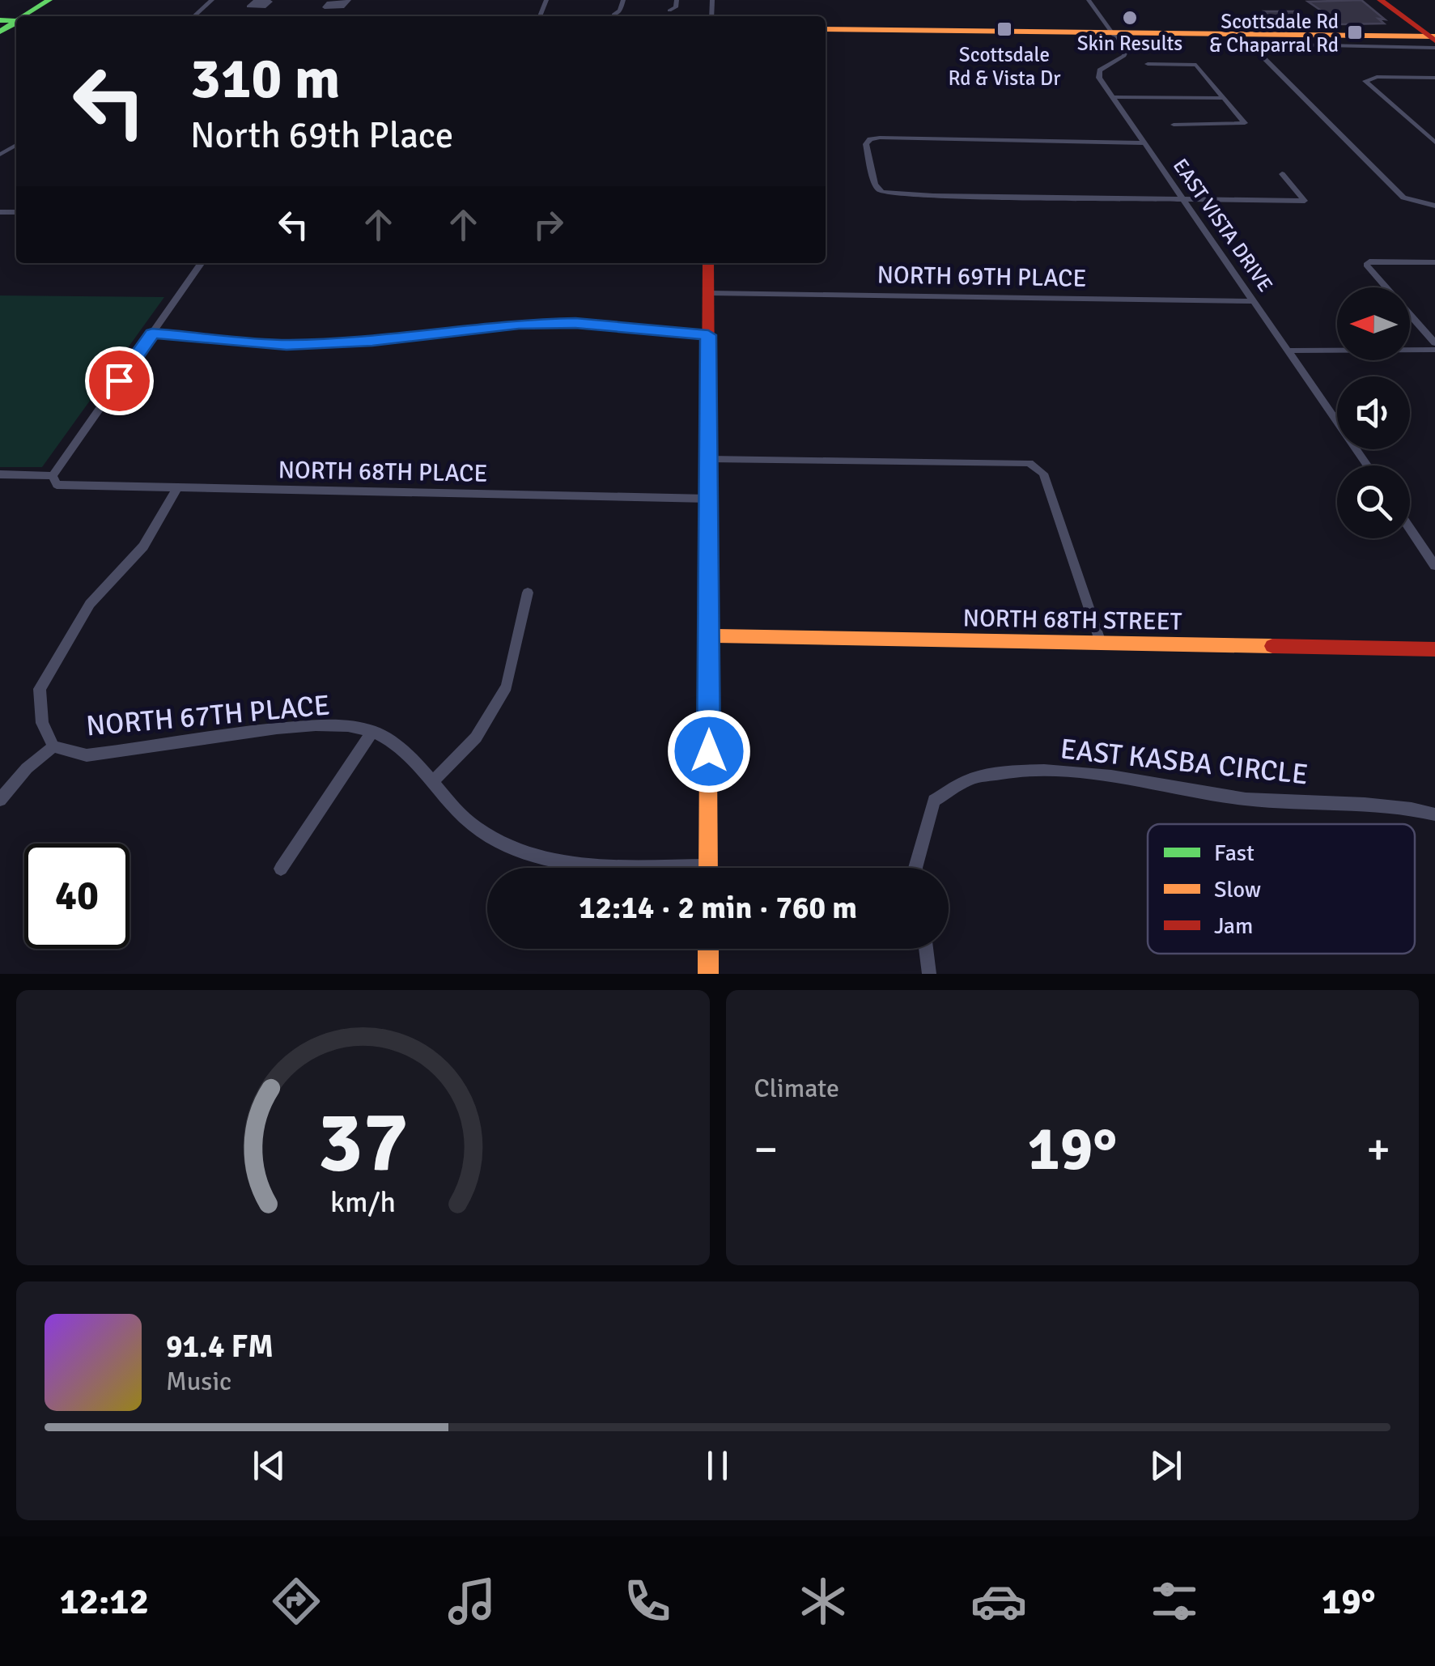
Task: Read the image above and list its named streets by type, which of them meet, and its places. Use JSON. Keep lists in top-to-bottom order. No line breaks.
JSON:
{"streets":{"main road":["NORTH 68TH STREET"],"street":["EAST VISTA DRIVE","NORTH 69TH PLACE","NORTH 68TH PLACE","NORTH 67TH PLACE","EAST KASBA CIRCLE"]},"crossings":[["EAST VISTA DRIVE","NORTH 69TH PLACE"]],"places":{"other":["Skin Results"],"transit":["Scottsdale Rd & Vista Dr","Scottsdale Rd & Chaparral Rd"]},"legend":["Fast","Slow","Jam"],"north":"left","page":{"turn":["310 m","North 69th Place"],"limit":"40","trip":"12:14 · 2 min · 760 m","tile":"Climate","heat":["−","19°","+"],"song":["91.4 FM","Music"],"tabs":["12:12","19°"],"gauge":["37","km/h"]}}
